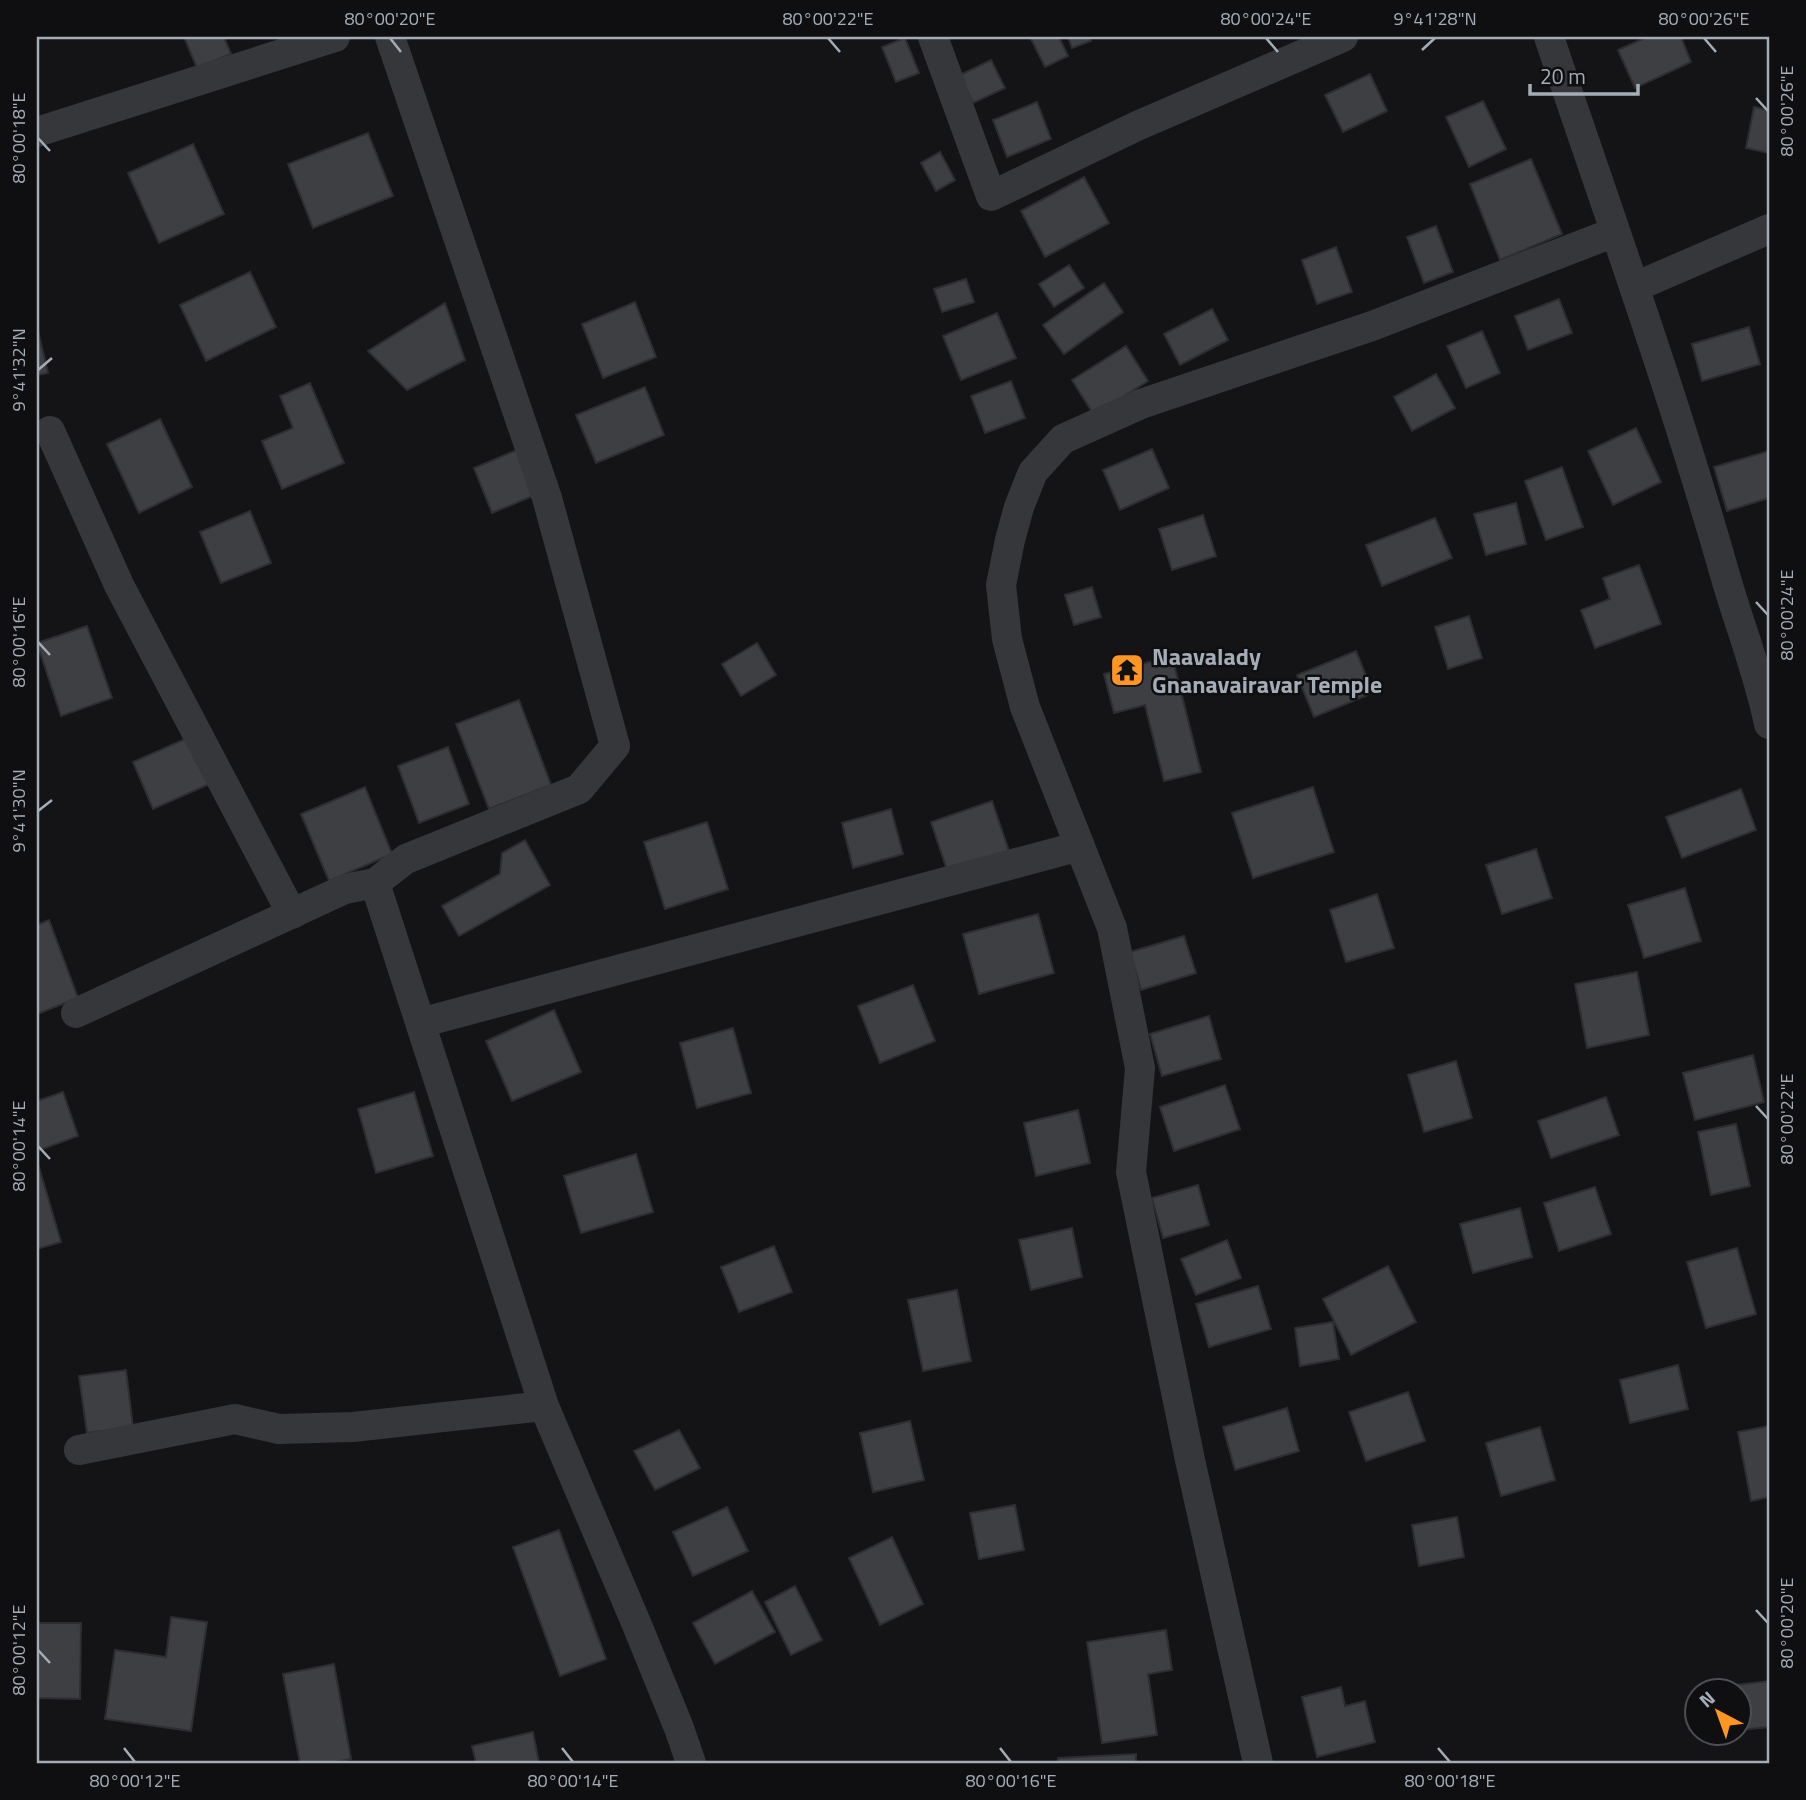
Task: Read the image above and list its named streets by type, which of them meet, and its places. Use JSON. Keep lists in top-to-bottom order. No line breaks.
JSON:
{"places":{"temple":["Naavalady Gnanavairavar Temple"]},"scale_bar":"20 m","north":"top left","coordinates":["80°00'20\"E","80°00'22\"E","80°00'24\"E","9°41'28\"N","80°00'26\"E","80°00'18\"E","9°41'32\"N","80°00'16\"E","9°41'30\"N","80°00'14\"E","80°00'12\"E"]}
